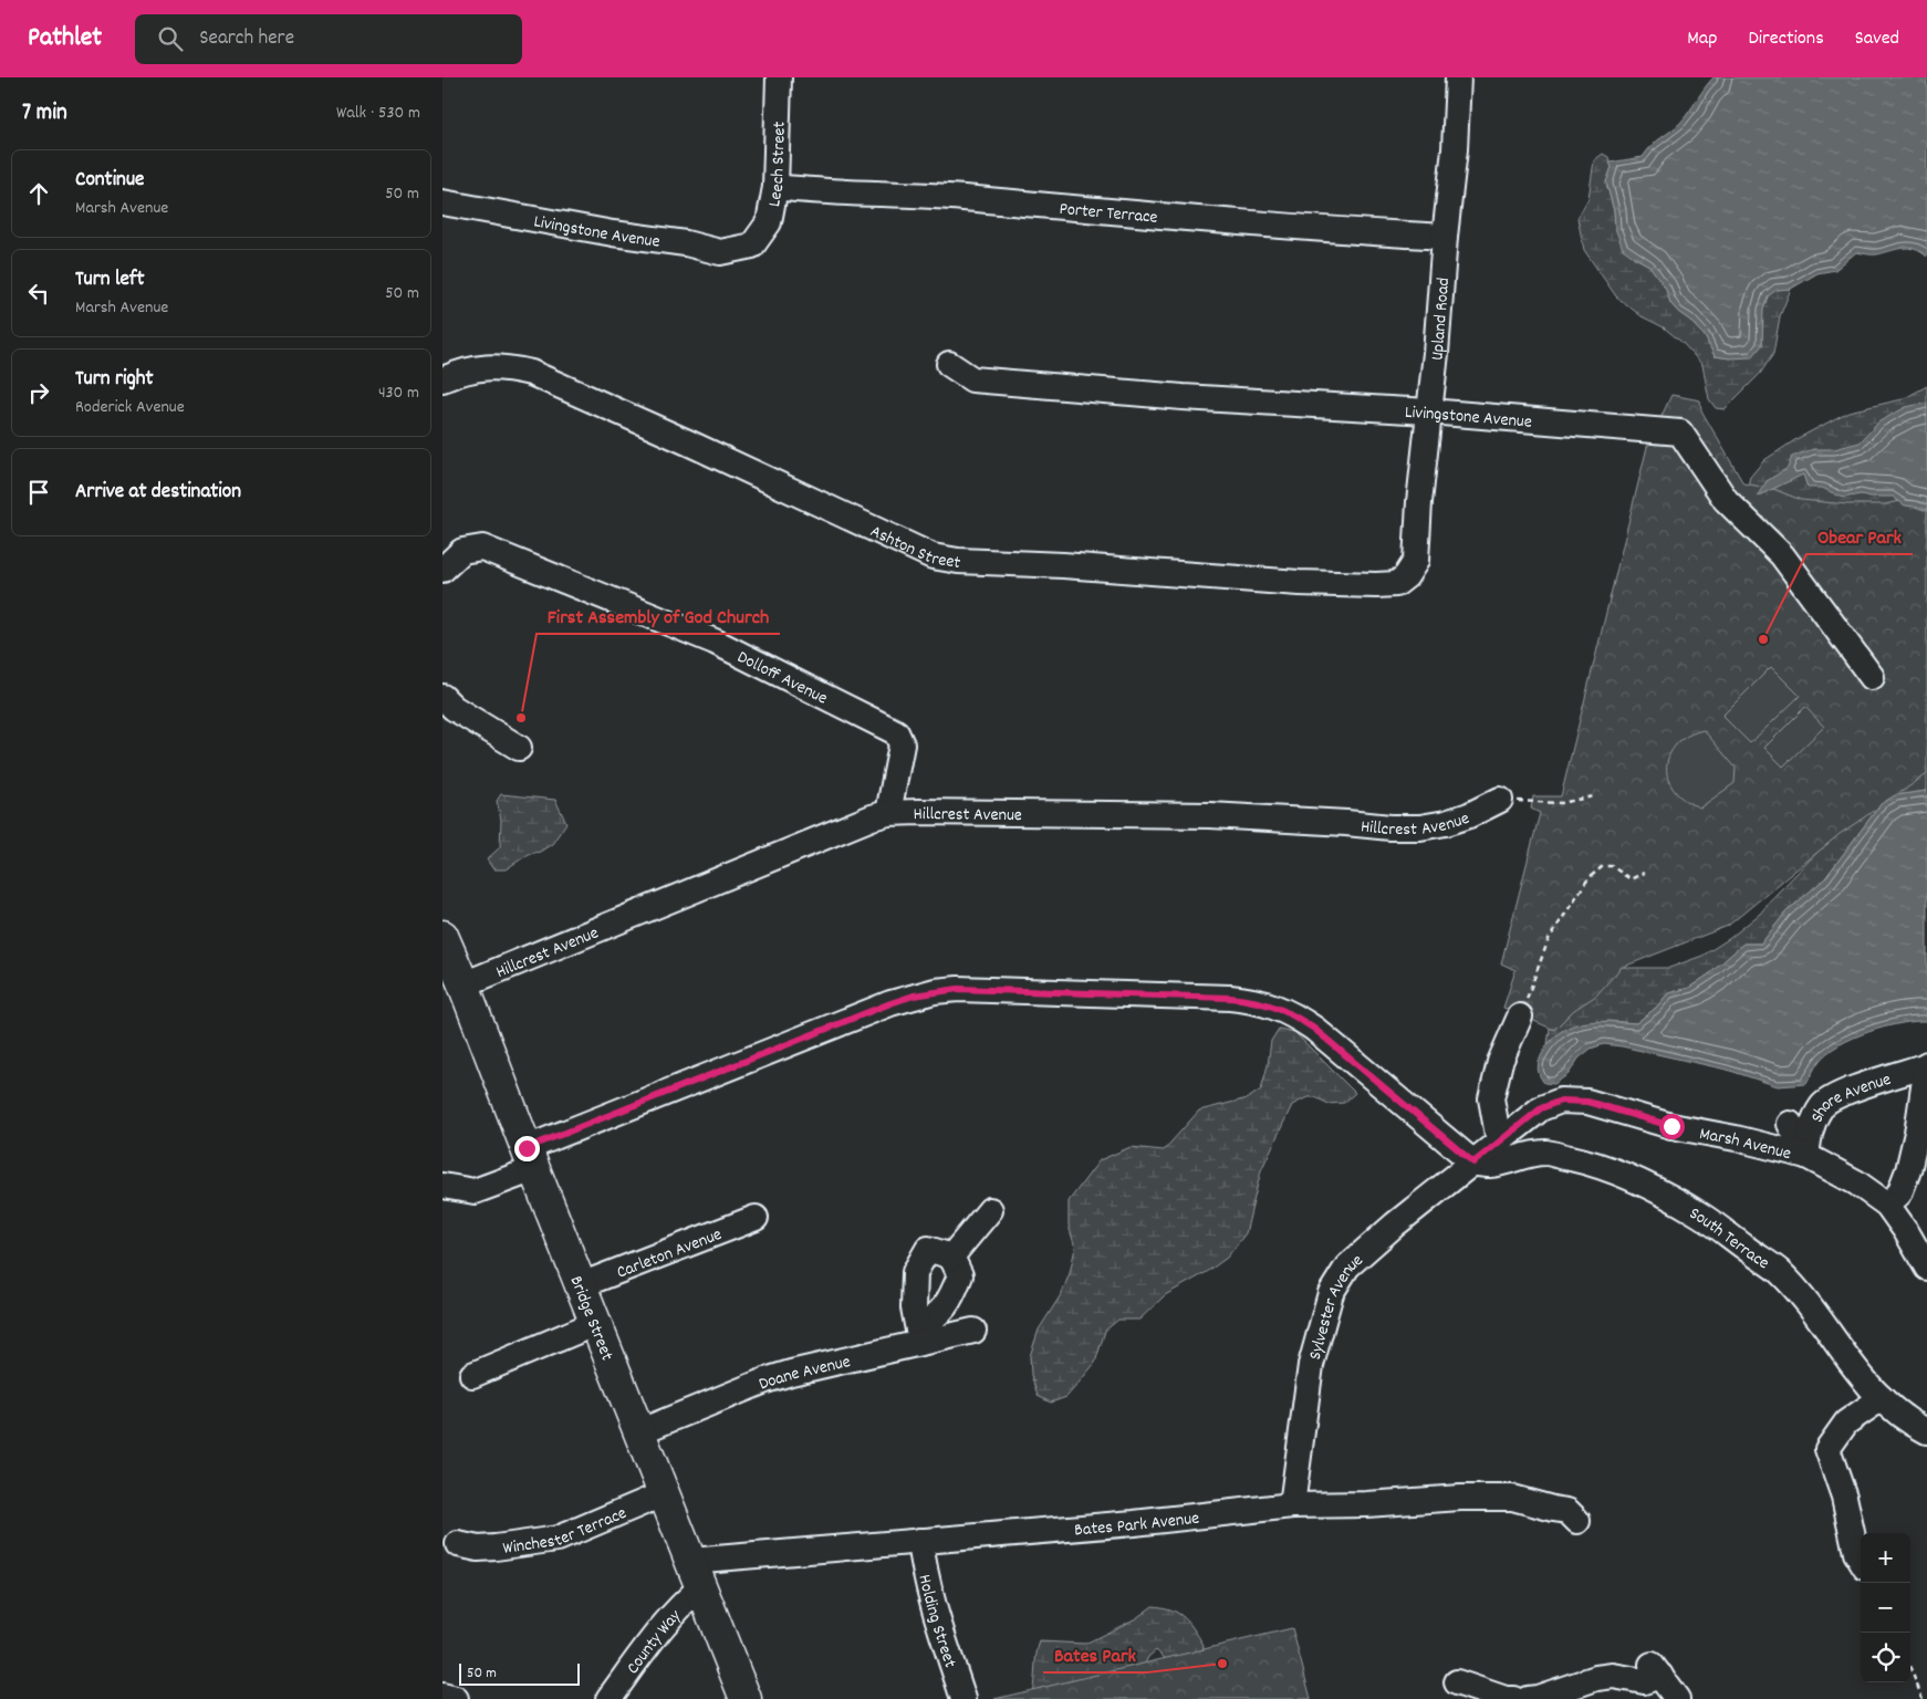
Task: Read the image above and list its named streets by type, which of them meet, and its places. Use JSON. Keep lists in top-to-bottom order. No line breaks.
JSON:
{"streets":{"main road":["Bridge Street"],"street":["Leech Street","Porter Terrace","Livingstone Avenue","Upland Road","Ashton Street","Dolloff Avenue","Hillcrest Avenue","Shore Avenue","Marsh Avenue","South Terrace","Carleton Avenue","Sylvester Avenue","Doane Avenue","Bates Park Avenue","Winchester Terrace","Holding Street","County Way"]},"crossings":[["Leech Street","Porter Terrace"],["Leech Street","Livingstone Avenue"],["Porter Terrace","Upland Road"],["Livingstone Avenue","Upland Road"],["Upland Road","Ashton Street"],["Dolloff Avenue","Hillcrest Avenue"],["Hillcrest Avenue","Bridge Street"],["Shore Avenue","Marsh Avenue"],["Marsh Avenue","South Terrace"],["Marsh Avenue","Sylvester Avenue"],["South Terrace","Sylvester Avenue"],["Carleton Avenue","Bridge Street"],["Sylvester Avenue","Bates Park Avenue"],["Bridge Street","Doane Avenue"],["Bridge Street","Bates Park Avenue"],["Bridge Street","Winchester Terrace"],["Bridge Street","County Way"],["Bates Park Avenue","Holding Street"],["Bates Park Avenue","County Way"]],"places":["Obear Park","First Assembly of God Church","Bates Park"],"scale_bar":"50 m","page":{"header":"Pathlet","search":"Search here","nav":["Map","Directions","Saved"],"heading":["7 min","Walk · 530 m"],"list":[["Continue","Marsh Avenue","50 m"],["Turn left","Marsh Avenue","50 m"],["Turn right","Roderick Avenue","430 m"],"Arrive at destination"],"map_buttons":["+","−"],"scale":"50 m"}}
